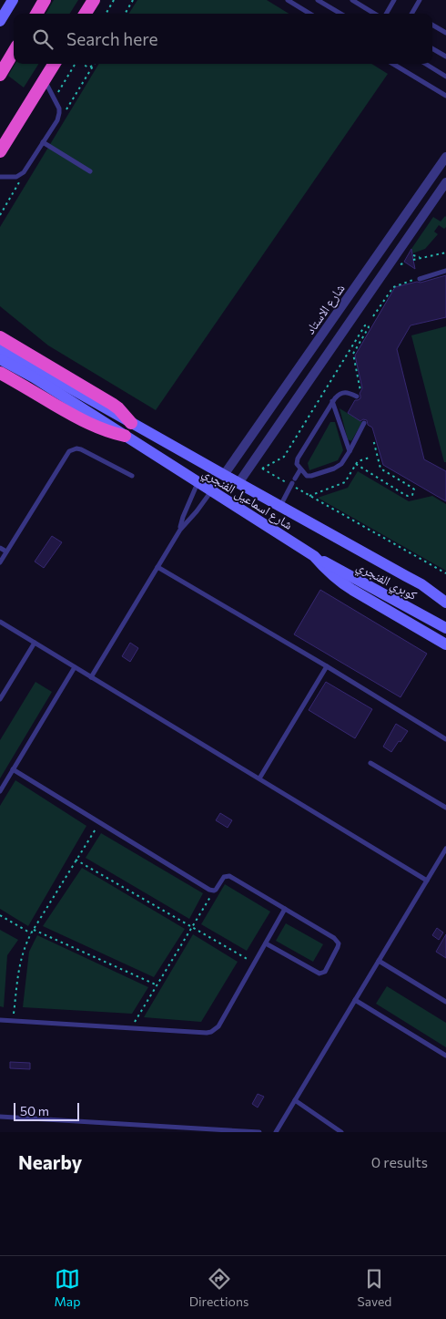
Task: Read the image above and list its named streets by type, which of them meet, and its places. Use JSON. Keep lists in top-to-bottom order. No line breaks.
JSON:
{"streets":{"main road":["شارع اسماعيل الفنجري","كوبري الفنجري"],"street":["شارع الاستاد"]},"crossings":[["شارع الاستاد","شارع اسماعيل الفنجري"],["شارع اسماعيل الفنجري","كوبري الفنجري"]],"scale_bar":"50 m","page":{"search":"Search here","scale":"50 m","heading":["Nearby","0 results"],"nav":["Map","Directions","Saved"]}}
